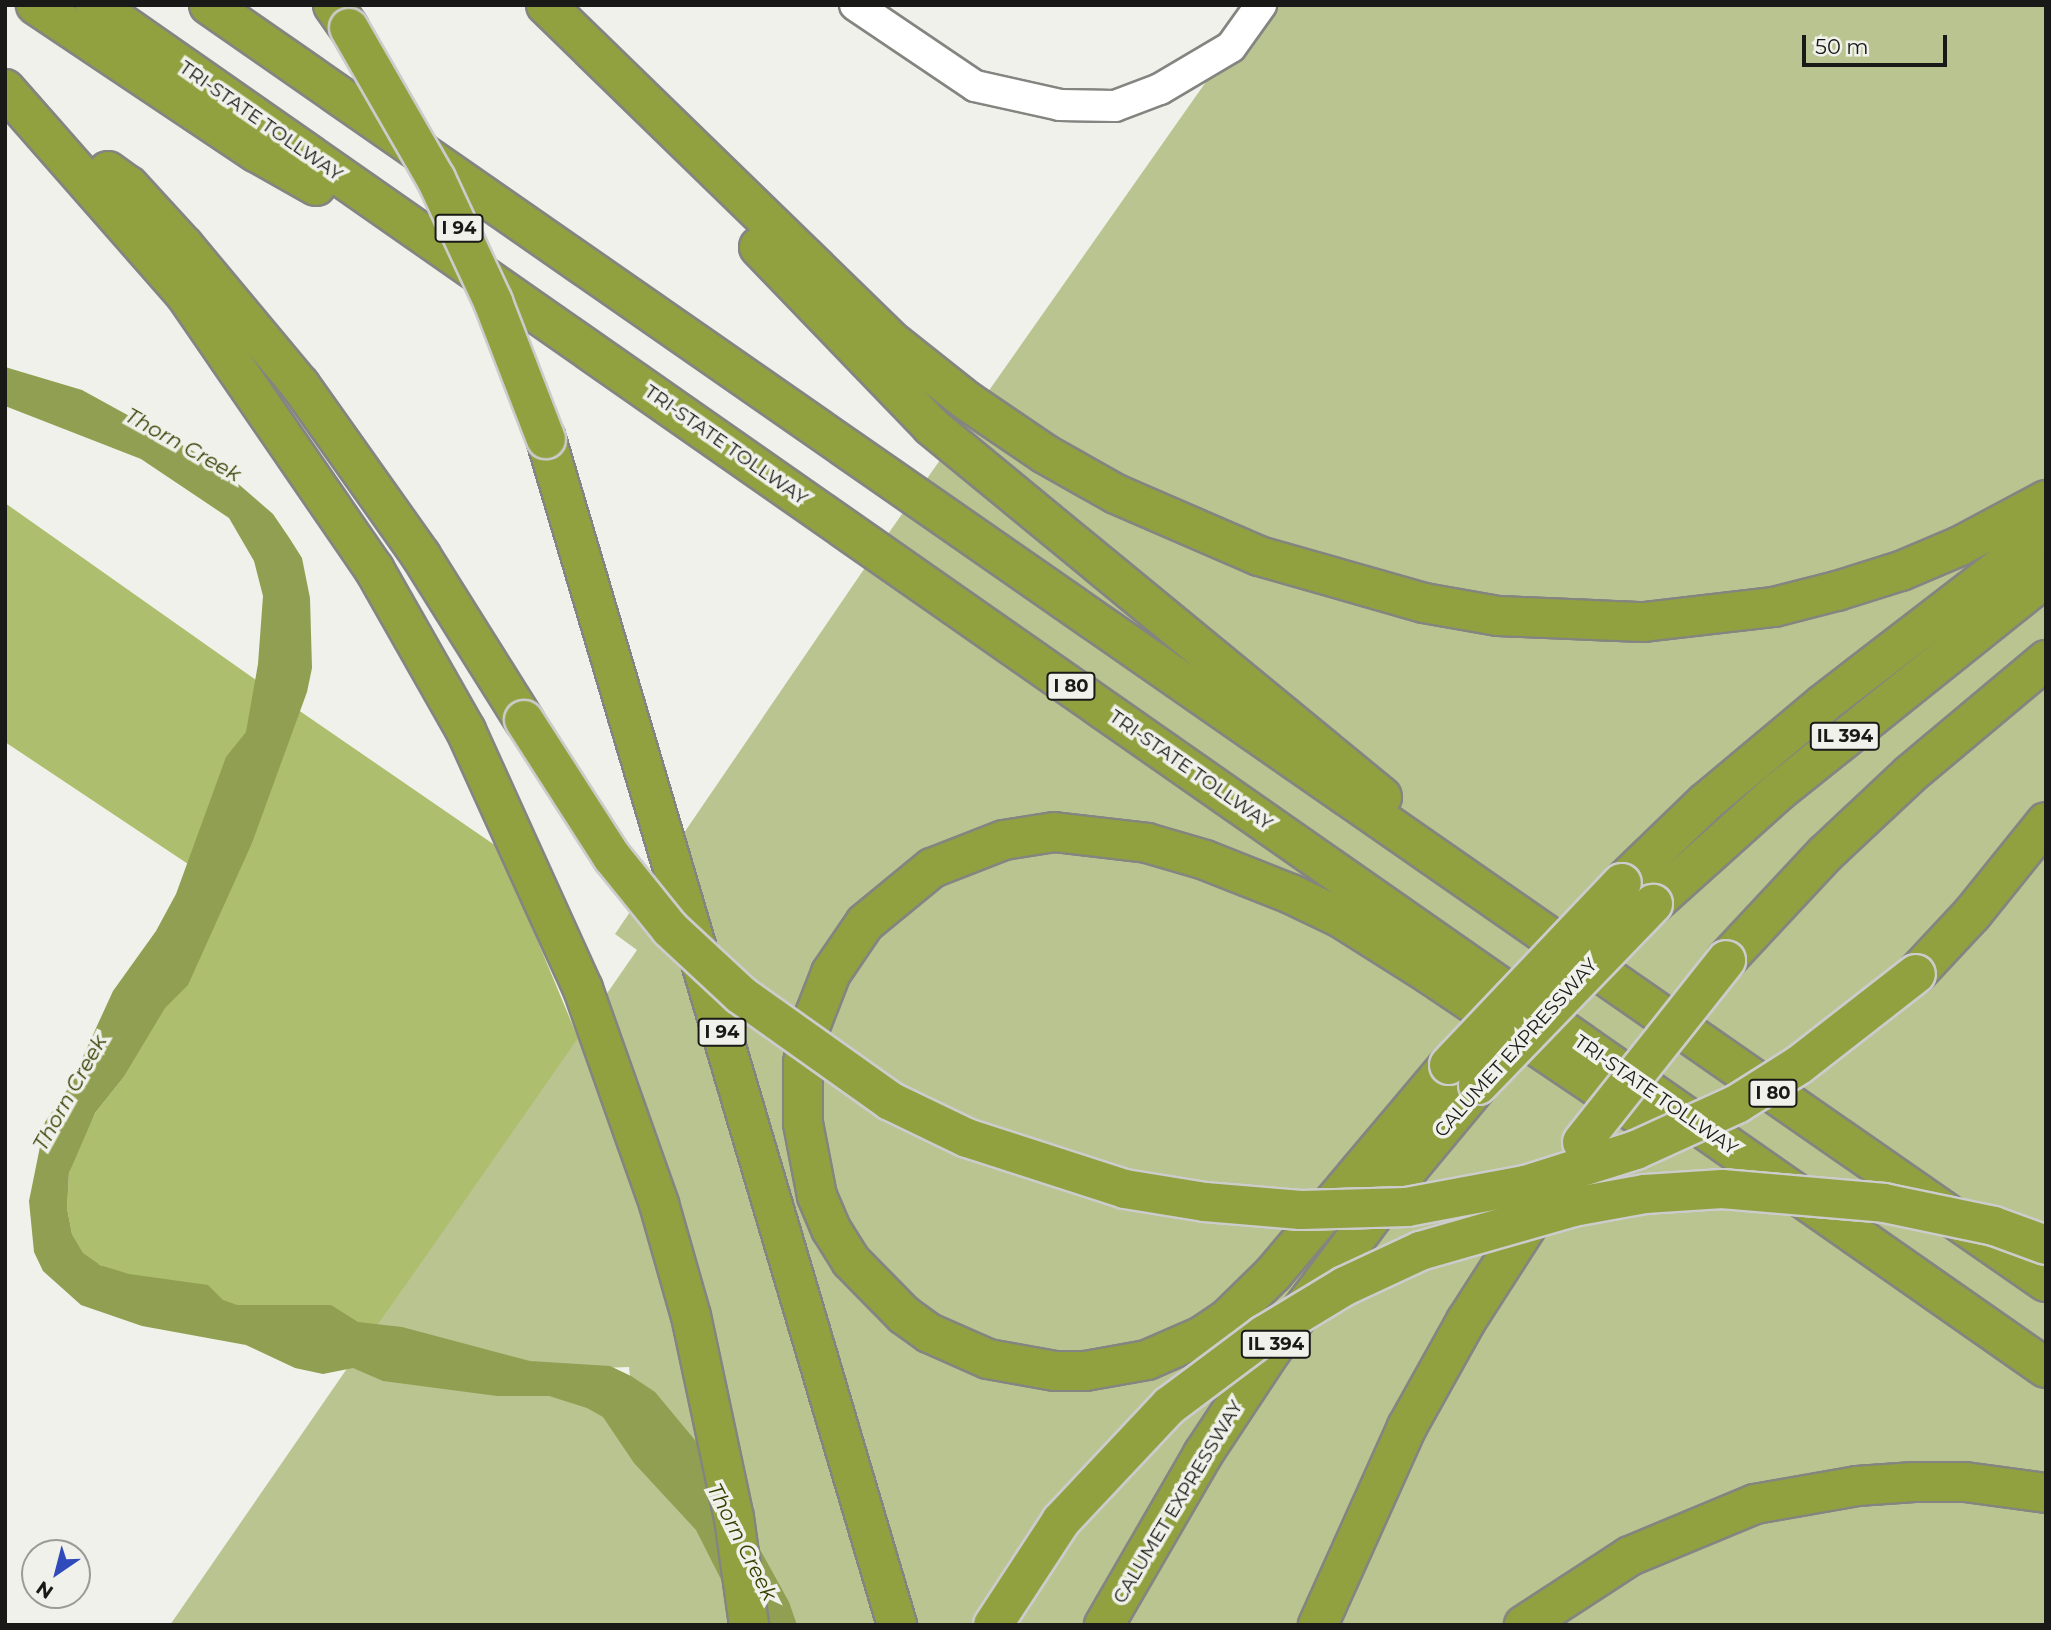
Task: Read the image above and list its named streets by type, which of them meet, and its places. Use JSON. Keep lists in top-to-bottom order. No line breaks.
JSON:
{"streets":{"highway":["TRI-STATE TOLLWAY","I 94","I 80","IL 394","CALUMET EXPRESSWAY"]},"water":["Thorn Creek"],"scale_bar":"50 m","north":"bottom left"}
